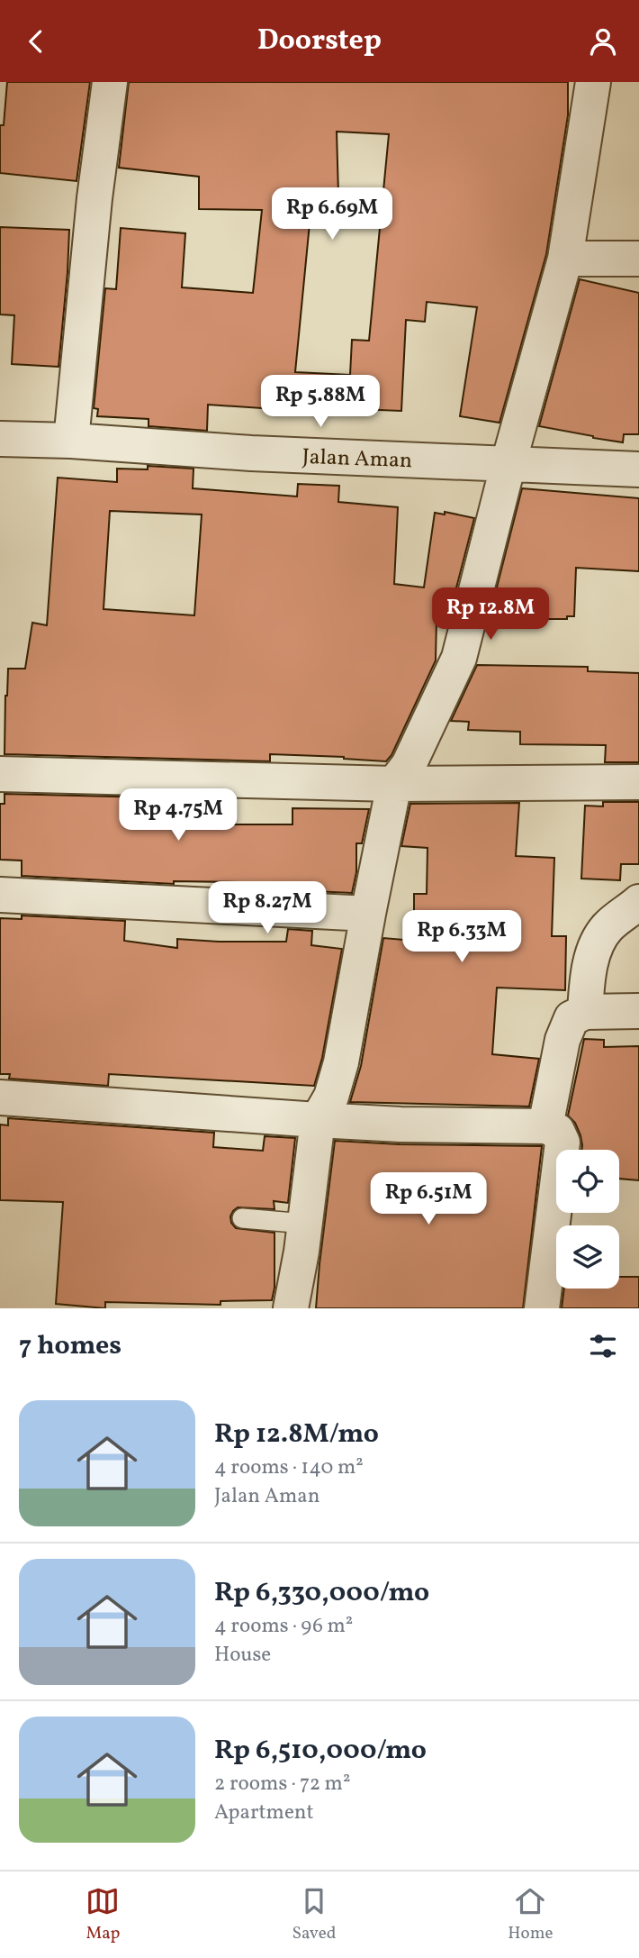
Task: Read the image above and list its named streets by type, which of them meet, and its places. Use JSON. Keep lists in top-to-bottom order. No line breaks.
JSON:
{"streets":{"street":["Jalan Aman"]},"page":{"header":"Doorstep","price":["Rp 6.69M","Rp 5.88M","Rp 12.8M","Rp 4.75M","Rp 8.27M","Rp 6.33M","Rp 6.51M"],"heading":"7 homes","list":[{"name":"Rp 12.8M/mo","note":"4 rooms · 140 m² · Jalan Aman"},{"name":"Rp 6,330,000/mo","note":"4 rooms · 96 m² · House"},{"name":"Rp 6,510,000/mo","note":"2 rooms · 72 m² · Apartment"}],"tabs":["Map","Saved","Home"]}}
